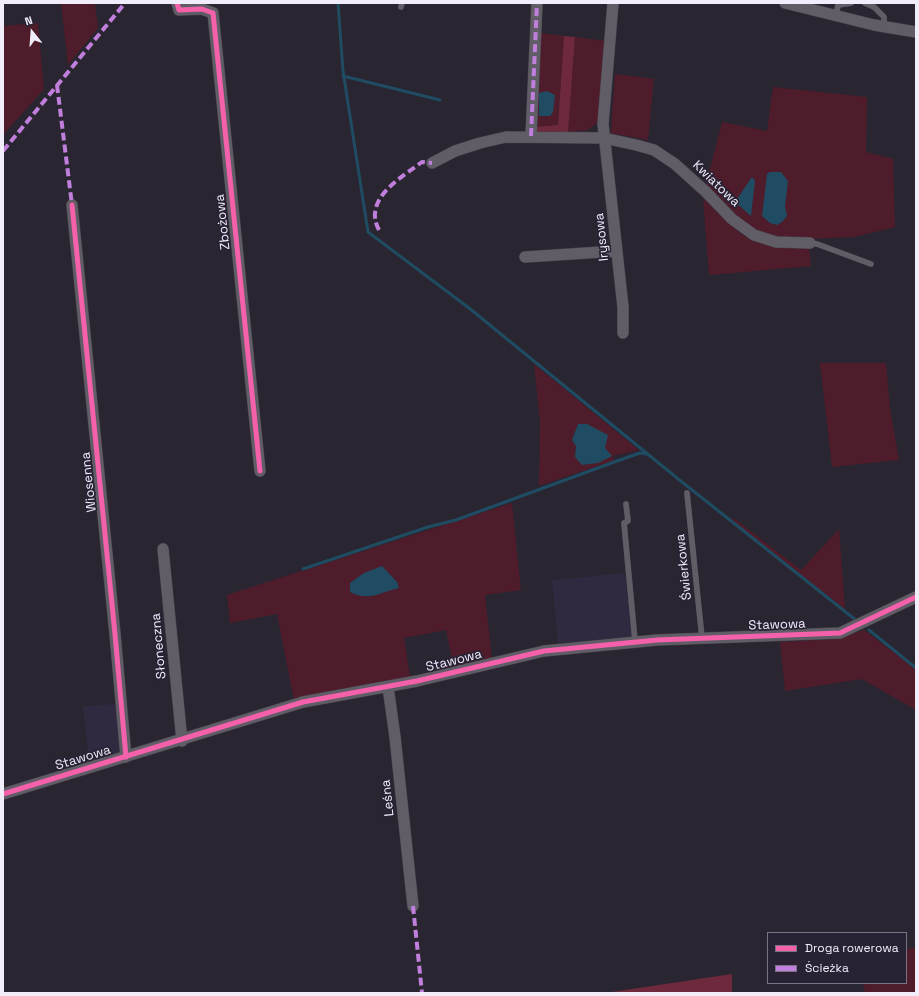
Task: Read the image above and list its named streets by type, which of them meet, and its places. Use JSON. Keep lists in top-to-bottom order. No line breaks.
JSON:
{"streets":{"street":["Kwiatowa","Zbożowa","Irysowa","Wiosenna","Stawowa","Słoneczna","Leśna"],"lane":["Świerkowa"]},"crossings":[["Kwiatowa","Irysowa"],["Wiosenna","Stawowa"],["Świerkowa","Stawowa"],["Stawowa","Słoneczna"],["Stawowa","Leśna"]],"legend":["Droga rowerowa","Ścieżka"],"north":"top"}
